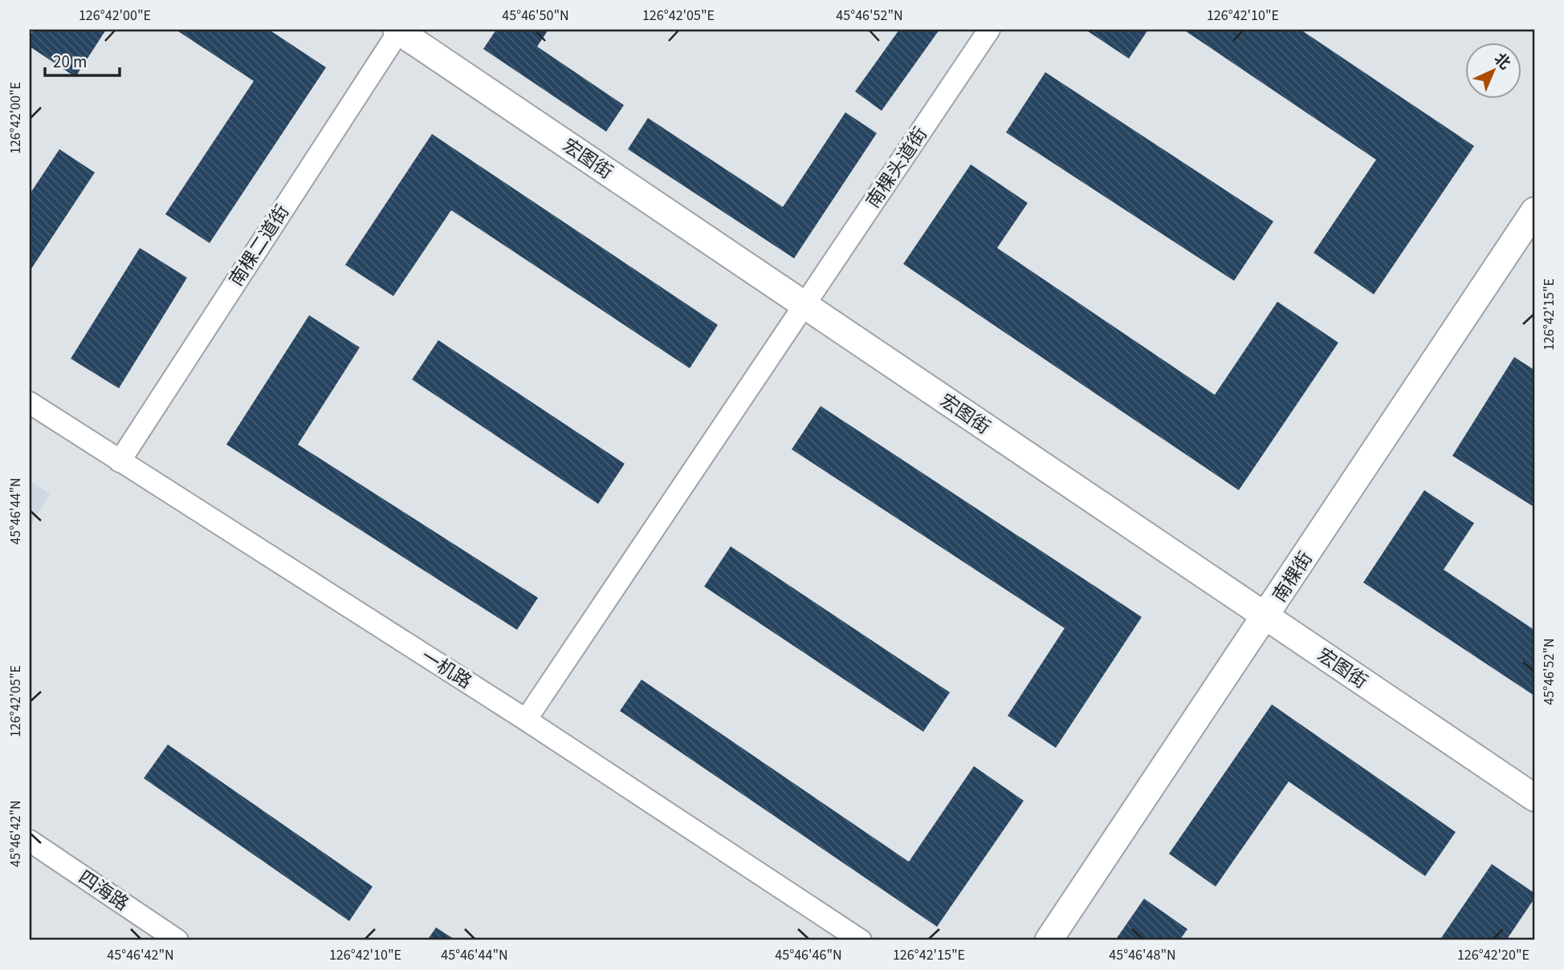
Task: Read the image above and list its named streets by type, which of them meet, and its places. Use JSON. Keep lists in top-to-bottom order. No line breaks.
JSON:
{"streets":{"street":["宏图街","南棵头道街","南棵二道街","南棵街","一机路","四海路"]},"crossings":[["宏图街","南棵头道街"],["宏图街","南棵二道街"],["宏图街","南棵街"],["南棵头道街","一机路"],["南棵二道街","一机路"]],"scale_bar":"20 m","north":"top right","coordinates":["126°42'00\"E","45°46'50\"N","126°42'05\"E","45°46'52\"N","126°42'10\"E","126°42'15\"E","45°46'44\"N","45°46'42\"N","45°46'46\"N","45°46'48\"N","126°42'20\"E"]}
